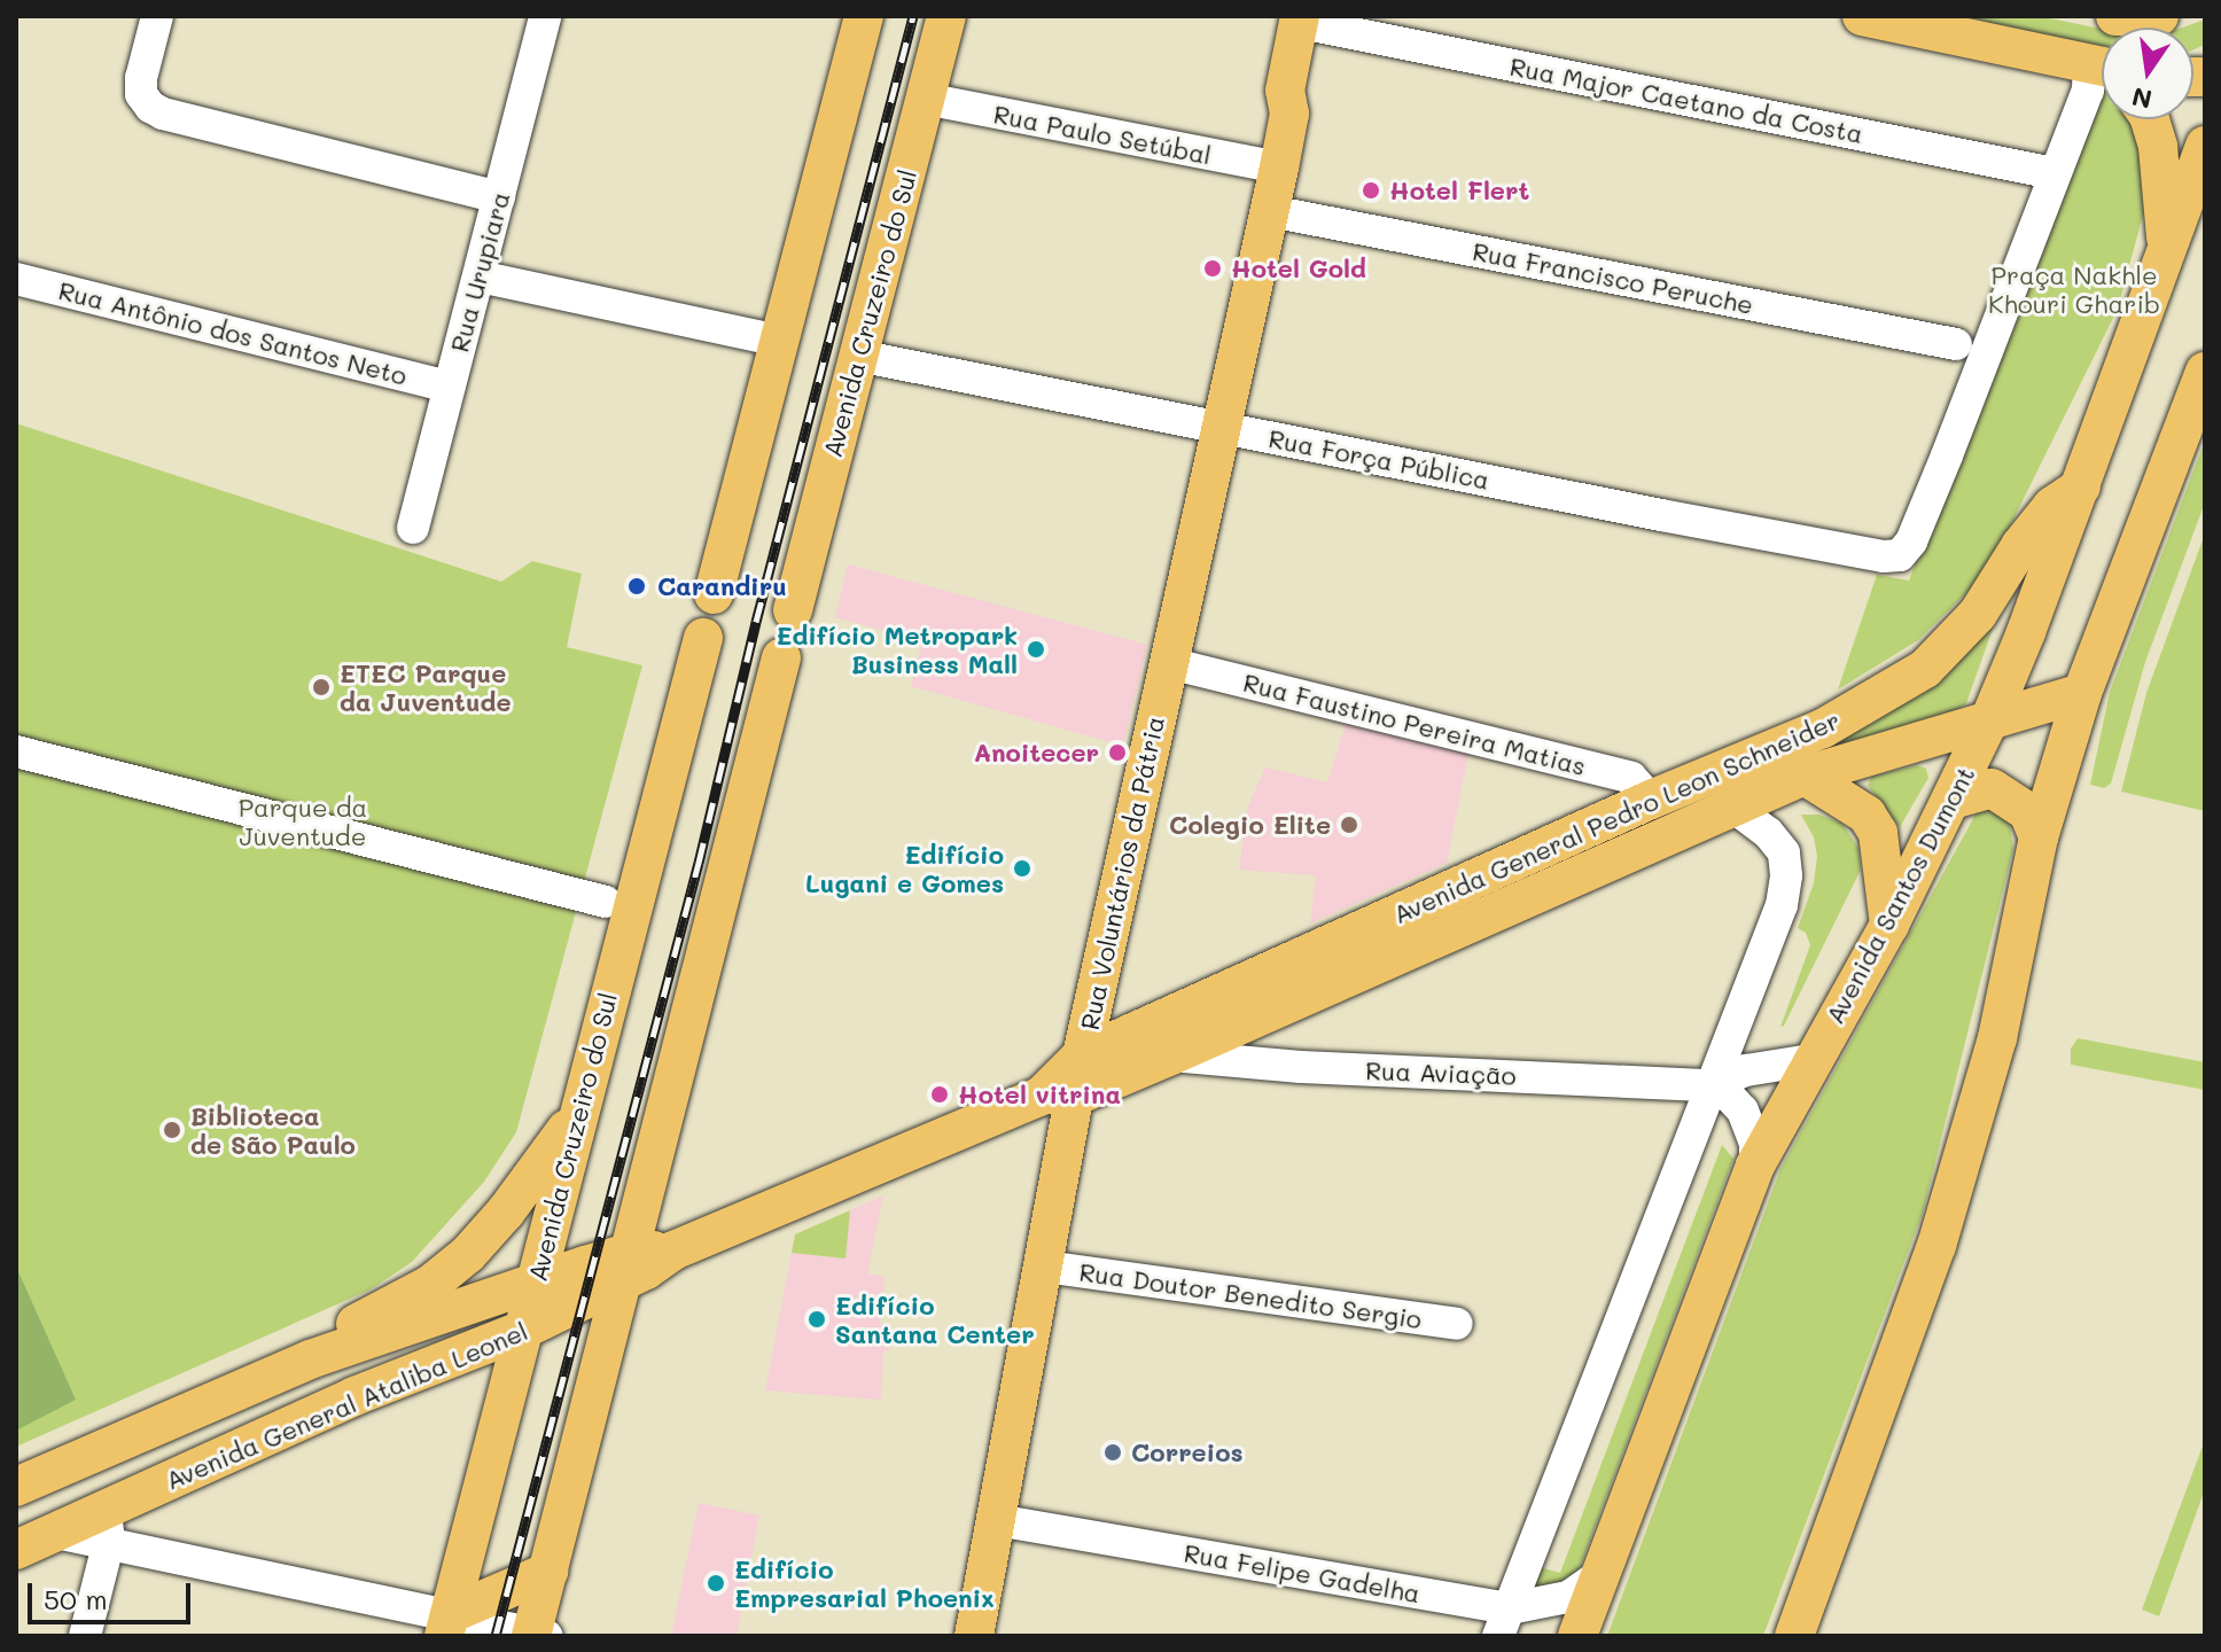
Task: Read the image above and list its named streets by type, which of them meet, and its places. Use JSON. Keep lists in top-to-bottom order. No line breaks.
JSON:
{"streets":{"main road":["Avenida Cruzeiro do Sul","Avenida General Pedro Leon Schneider","Rua Voluntários da Pátria","Avenida Santos Dumont","Avenida General Ataliba Leonel"],"street":["Rua Major Caetano da Costa","Rua Paulo Setúbal","Rua Urupiara","Rua Francisco Peruche","Rua Antônio dos Santos Neto","Rua Força Pública","Rua Faustino Pereira Matias","Rua Aviação","Rua Doutor Benedito Sergio","Rua Felipe Gadelha"]},"crossings":[["Rua Major Caetano da Costa","Rua Força Pública"],["Rua Major Caetano da Costa","Rua Voluntários da Pátria"],["Rua Paulo Setúbal","Avenida Cruzeiro do Sul"],["Rua Paulo Setúbal","Rua Voluntários da Pátria"],["Rua Urupiara","Rua Antônio dos Santos Neto"],["Rua Francisco Peruche","Rua Voluntários da Pátria"],["Avenida Cruzeiro do Sul","Rua Força Pública"],["Avenida Cruzeiro do Sul","Avenida General Ataliba Leonel"],["Rua Força Pública","Rua Voluntários da Pátria"],["Rua Faustino Pereira Matias","Avenida General Pedro Leon Schneider"],["Rua Faustino Pereira Matias","Rua Voluntários da Pátria"],["Avenida General Pedro Leon Schneider","Rua Voluntários da Pátria"],["Avenida General Pedro Leon Schneider","Avenida Santos Dumont"],["Avenida General Pedro Leon Schneider","Rua Aviação"],["Avenida General Pedro Leon Schneider","Avenida General Ataliba Leonel"],["Rua Voluntários da Pátria","Rua Doutor Benedito Sergio"],["Rua Voluntários da Pátria","Avenida General Ataliba Leonel"],["Rua Voluntários da Pátria","Rua Felipe Gadelha"],["Avenida Santos Dumont","Rua Aviação"],["Avenida Santos Dumont","Rua Felipe Gadelha"]],"parks":["Praça Nakhle Khouri Gharib","Parque da Juventude"],"places":["Hotel Flert","Hotel Gold","Carandiru","Edifício Metropark Business Mall","ETEC Parque da Juventude","Anoitecer","Colegio Elite","Edifício Lugani e Gomes","Hotel vitrina","Biblioteca de São Paulo","Edifício Santana Center","Correios","Edifício Empresarial Phoenix"],"scale_bar":"50 m","north":"bottom"}
